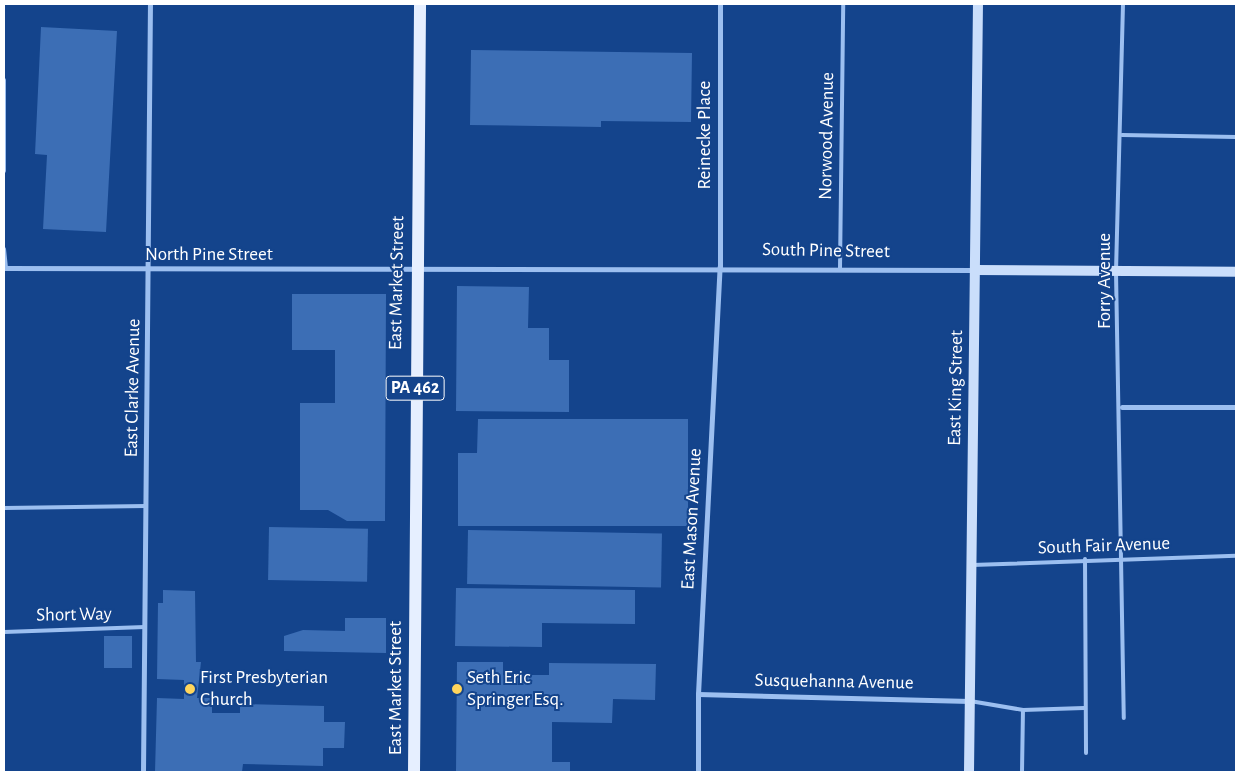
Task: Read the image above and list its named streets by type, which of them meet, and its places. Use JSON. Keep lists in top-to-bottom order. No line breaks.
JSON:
{"streets":{"main road":["East Market Street","PA 462"],"street":["Reinecke Place","South Pine Street","North Pine Street","East Clarke Avenue","East King Street","East Mason Avenue","Susquehanna Avenue"],"lane":["Norwood Avenue","Forry Avenue","South Fair Avenue","Short Way"]},"crossings":[["Reinecke Place","South Pine Street"],["Reinecke Place","East Mason Avenue"],["Norwood Avenue","South Pine Street"],["South Pine Street","North Pine Street"],["South Pine Street","Forry Avenue"],["South Pine Street","East Market Street"],["South Pine Street","East King Street"],["South Pine Street","East Mason Avenue"],["North Pine Street","East Market Street"],["North Pine Street","East Clarke Avenue"],["Forry Avenue","South Fair Avenue"],["East Clarke Avenue","Short Way"],["East King Street","South Fair Avenue"],["East King Street","Susquehanna Avenue"],["East Mason Avenue","Susquehanna Avenue"]],"places":["First Presbyterian Church","Seth Eric Springer Esq."]}
